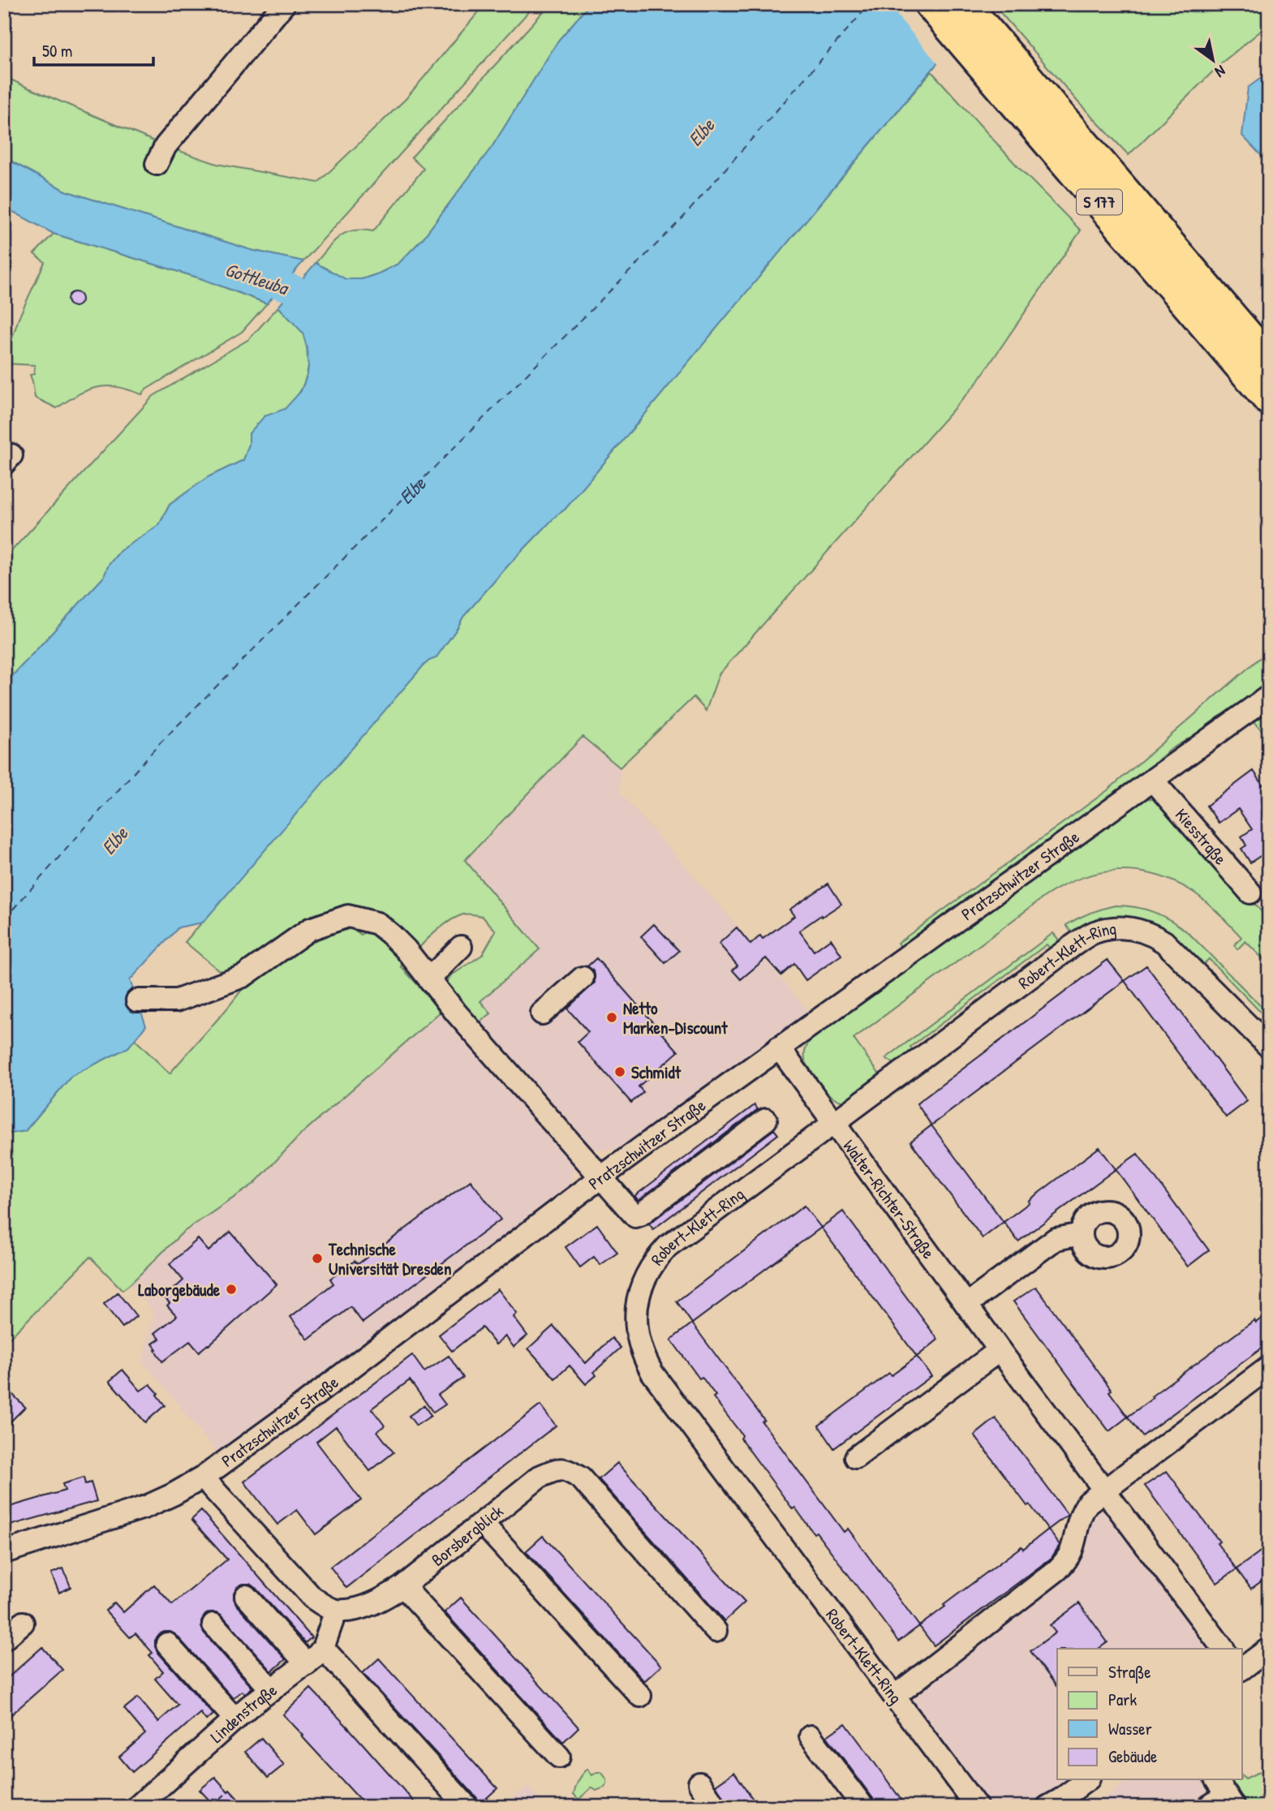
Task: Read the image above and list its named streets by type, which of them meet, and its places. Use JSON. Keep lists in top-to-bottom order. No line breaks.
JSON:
{"streets":{"highway":["S 177"],"street":["Kiesstraße","Pratzschwitzer Straße","Robert-Klett-Ring","Walter-Richter-Straße","Borsbergblick","Lindenstraße"]},"crossings":[["Kiesstraße","Pratzschwitzer Straße"],["Pratzschwitzer Straße","Walter-Richter-Straße"],["Robert-Klett-Ring","Walter-Richter-Straße"],["Borsbergblick","Lindenstraße"]],"water":["Elbe","Gottleuba"],"places":["Netto Marken-Discount","Schmidt","Technische Universität Dresden","Laborgebäude"],"legend":["Straße","Park","Wasser","Gebäude"],"scale_bar":"50 m","north":"bottom right"}
